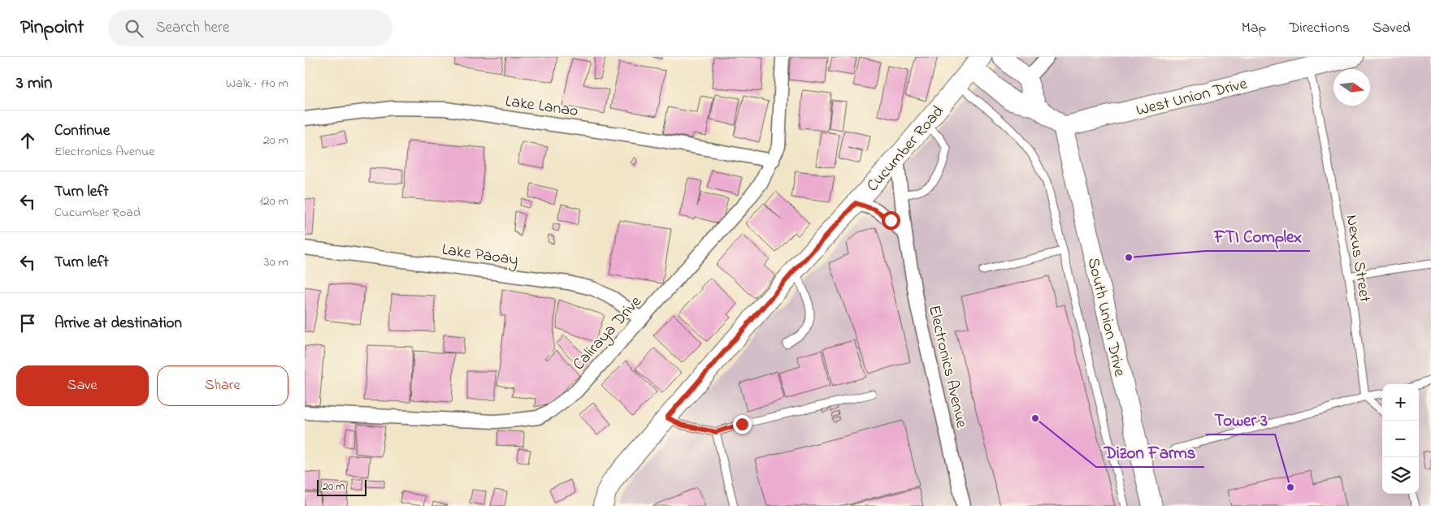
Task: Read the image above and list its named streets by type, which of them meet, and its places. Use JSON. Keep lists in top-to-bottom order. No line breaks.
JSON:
{"streets":{"street":["West Union Drive","Lake Lanao","Cucumber Road","Lake Paoay","South Union Drive","Caliraya Drive","Electronics Avenue"],"lane":["Nexus Street"]},"crossings":[["West Union Drive","Nexus Street"],["West Union Drive","South Union Drive"],["Lake Lanao","Caliraya Drive"],["Cucumber Road","Electronics Avenue"],["Lake Paoay","Caliraya Drive"]],"places":["FTI Complex","Dizon Farms","Tower 3"],"scale_bar":"20 m","north":"right","page":{"header":"Pinpoint","search":"Search here","nav":["Map","Directions","Saved"],"heading":["3 min","Walk · 170 m"],"list":[["Continue","Electronics Avenue","20 m"],["Turn left","Cucumber Road","120 m"],["Turn left","30 m"],"Arrive at destination"],"buttons":["Save","Share"],"map_buttons":["+","−"],"scale":"20 m"}}
